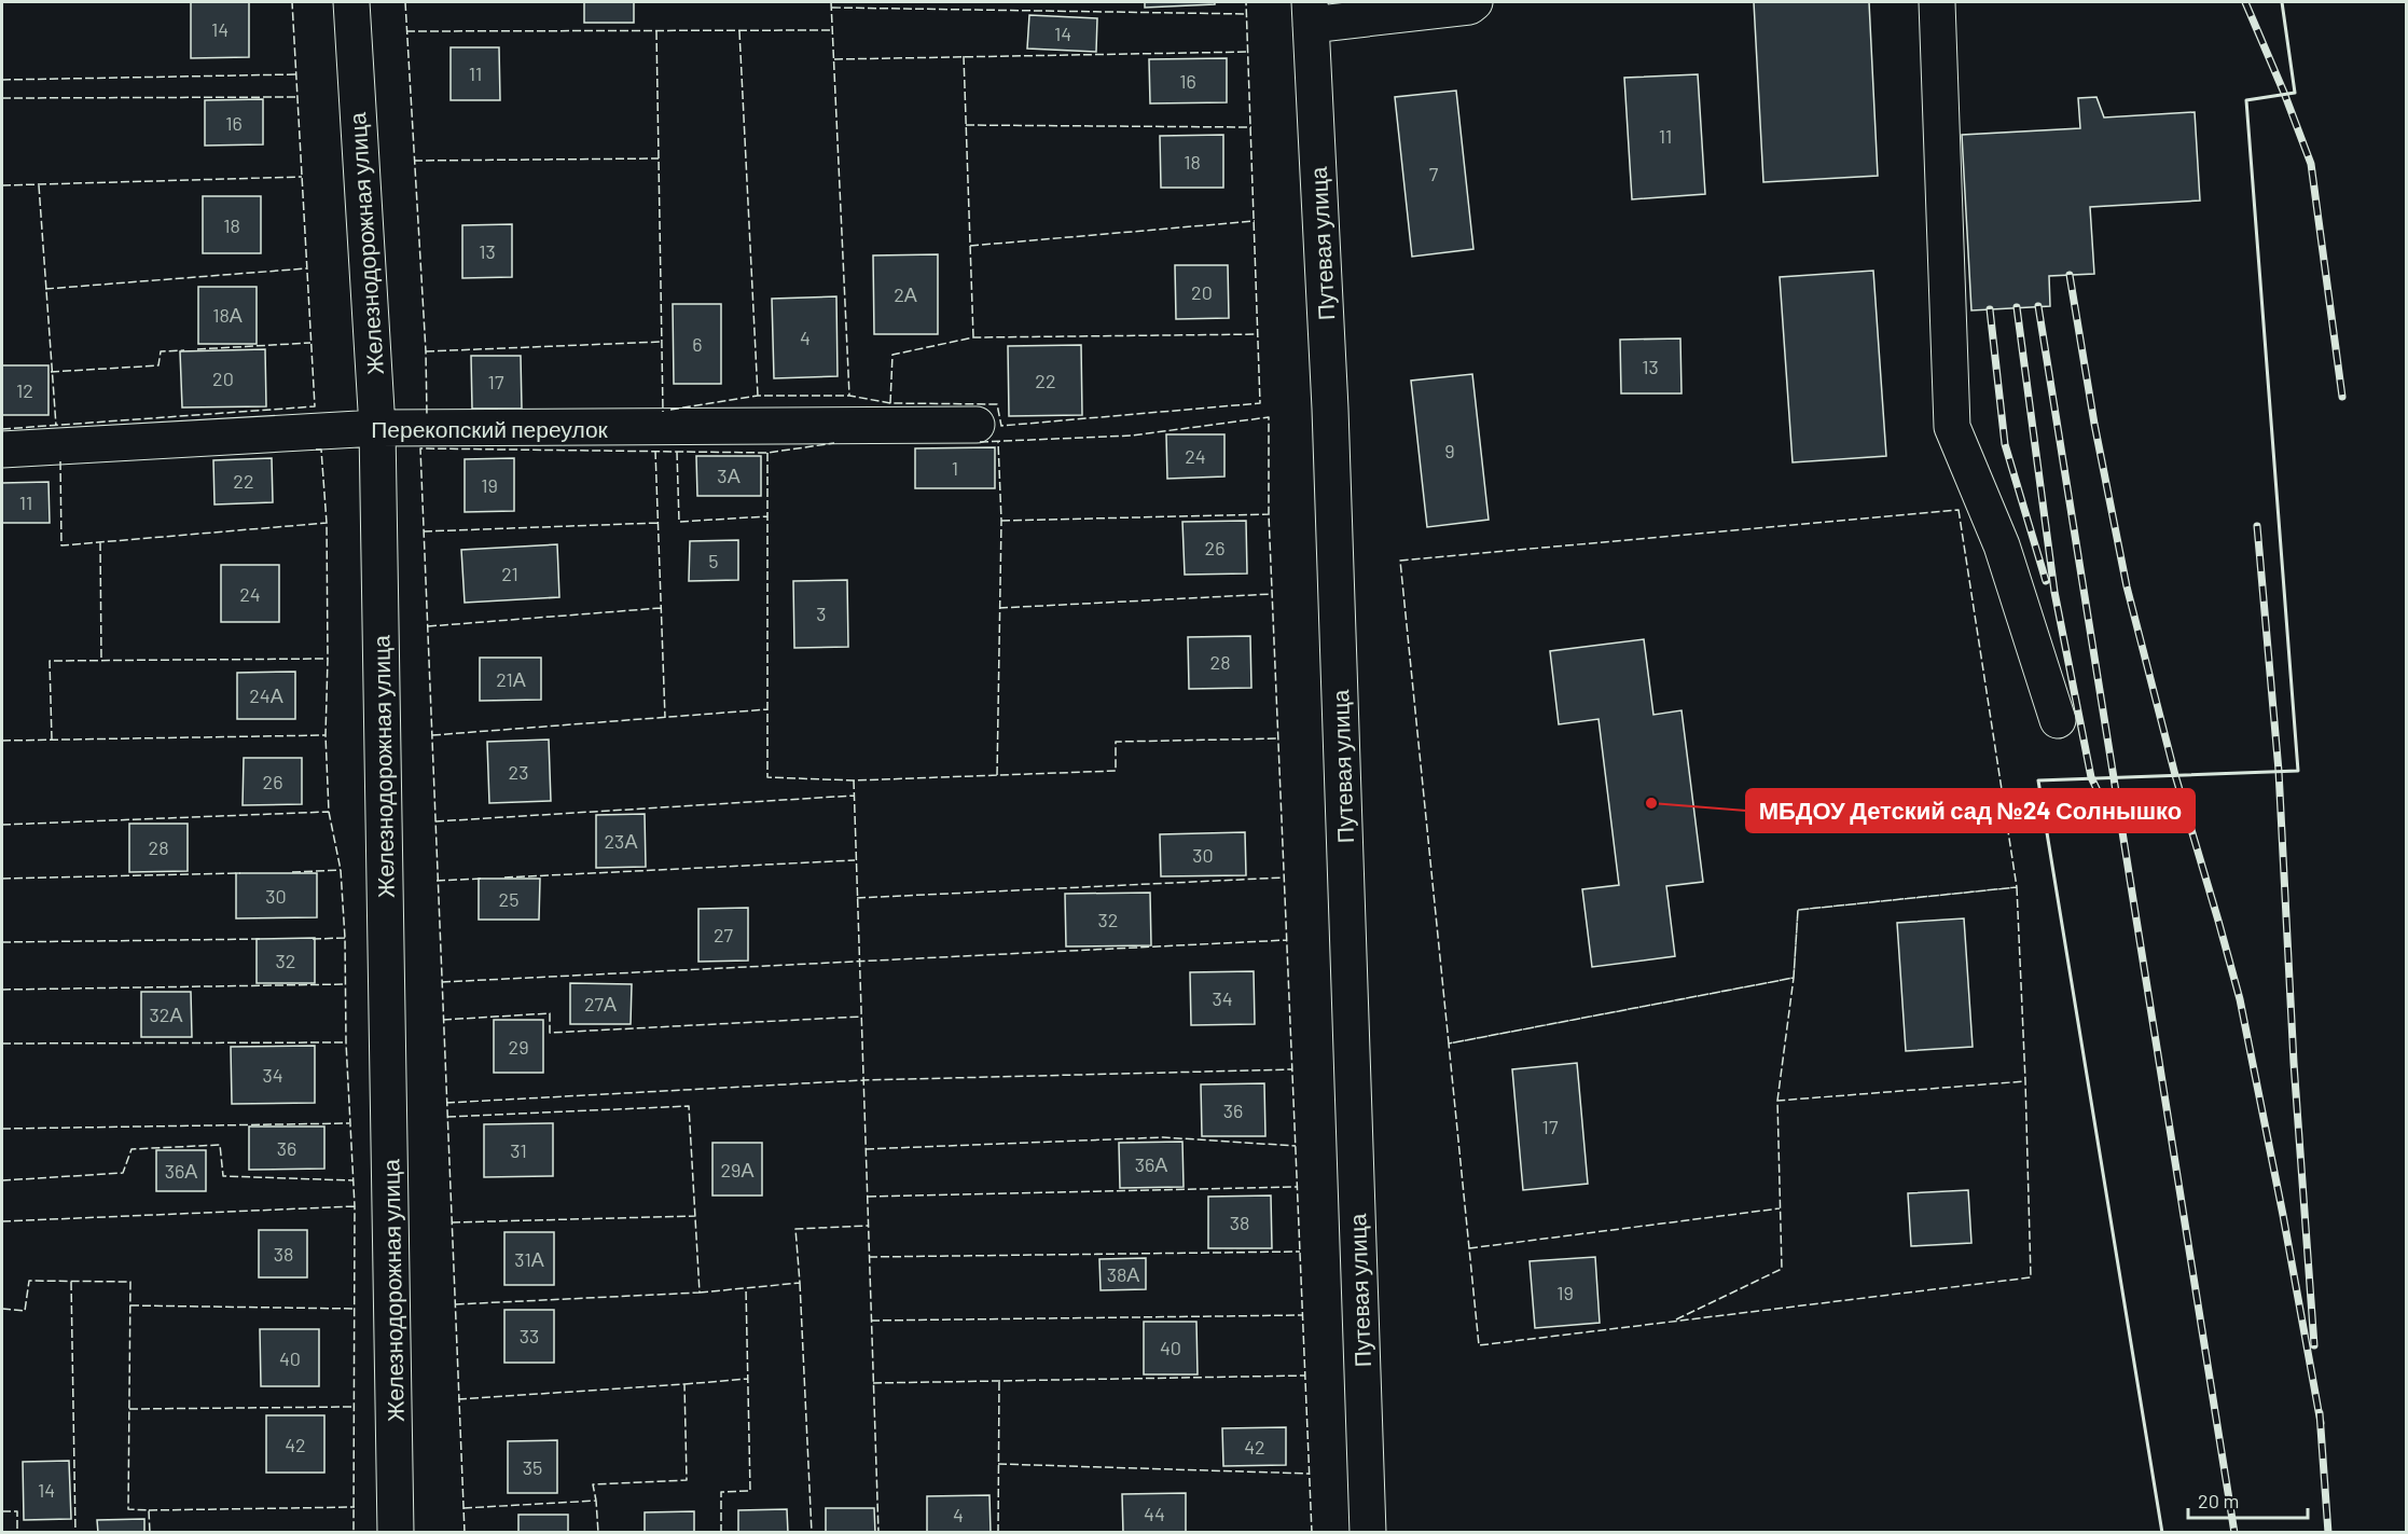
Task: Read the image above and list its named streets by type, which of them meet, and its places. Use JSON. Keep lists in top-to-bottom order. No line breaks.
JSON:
{"streets":{"street":["Железнодорожная улица","Путевая улица","Перекопский переулок"]},"crossings":[["Железнодорожная улица","Перекопский переулок"]],"places":["МБДОУ Детский сад №24 Солнышко"],"house_numbers":["14","14","11","16","16","11","18","7","18","13","20","2А","18А","4","6","13","20","22","17","12","9","24","1","3А","22","19","11","26","5","21","24","3","28","21А","24А","23","26","23А","28","30","30","25","32","27","32","34","27А","32А","29","34","36","17","36","31","36А","29А","36А","38","38","31А","38А","19","33","40","40","42","42","35","14","44","4"],"scale_bar":"20 m"}
